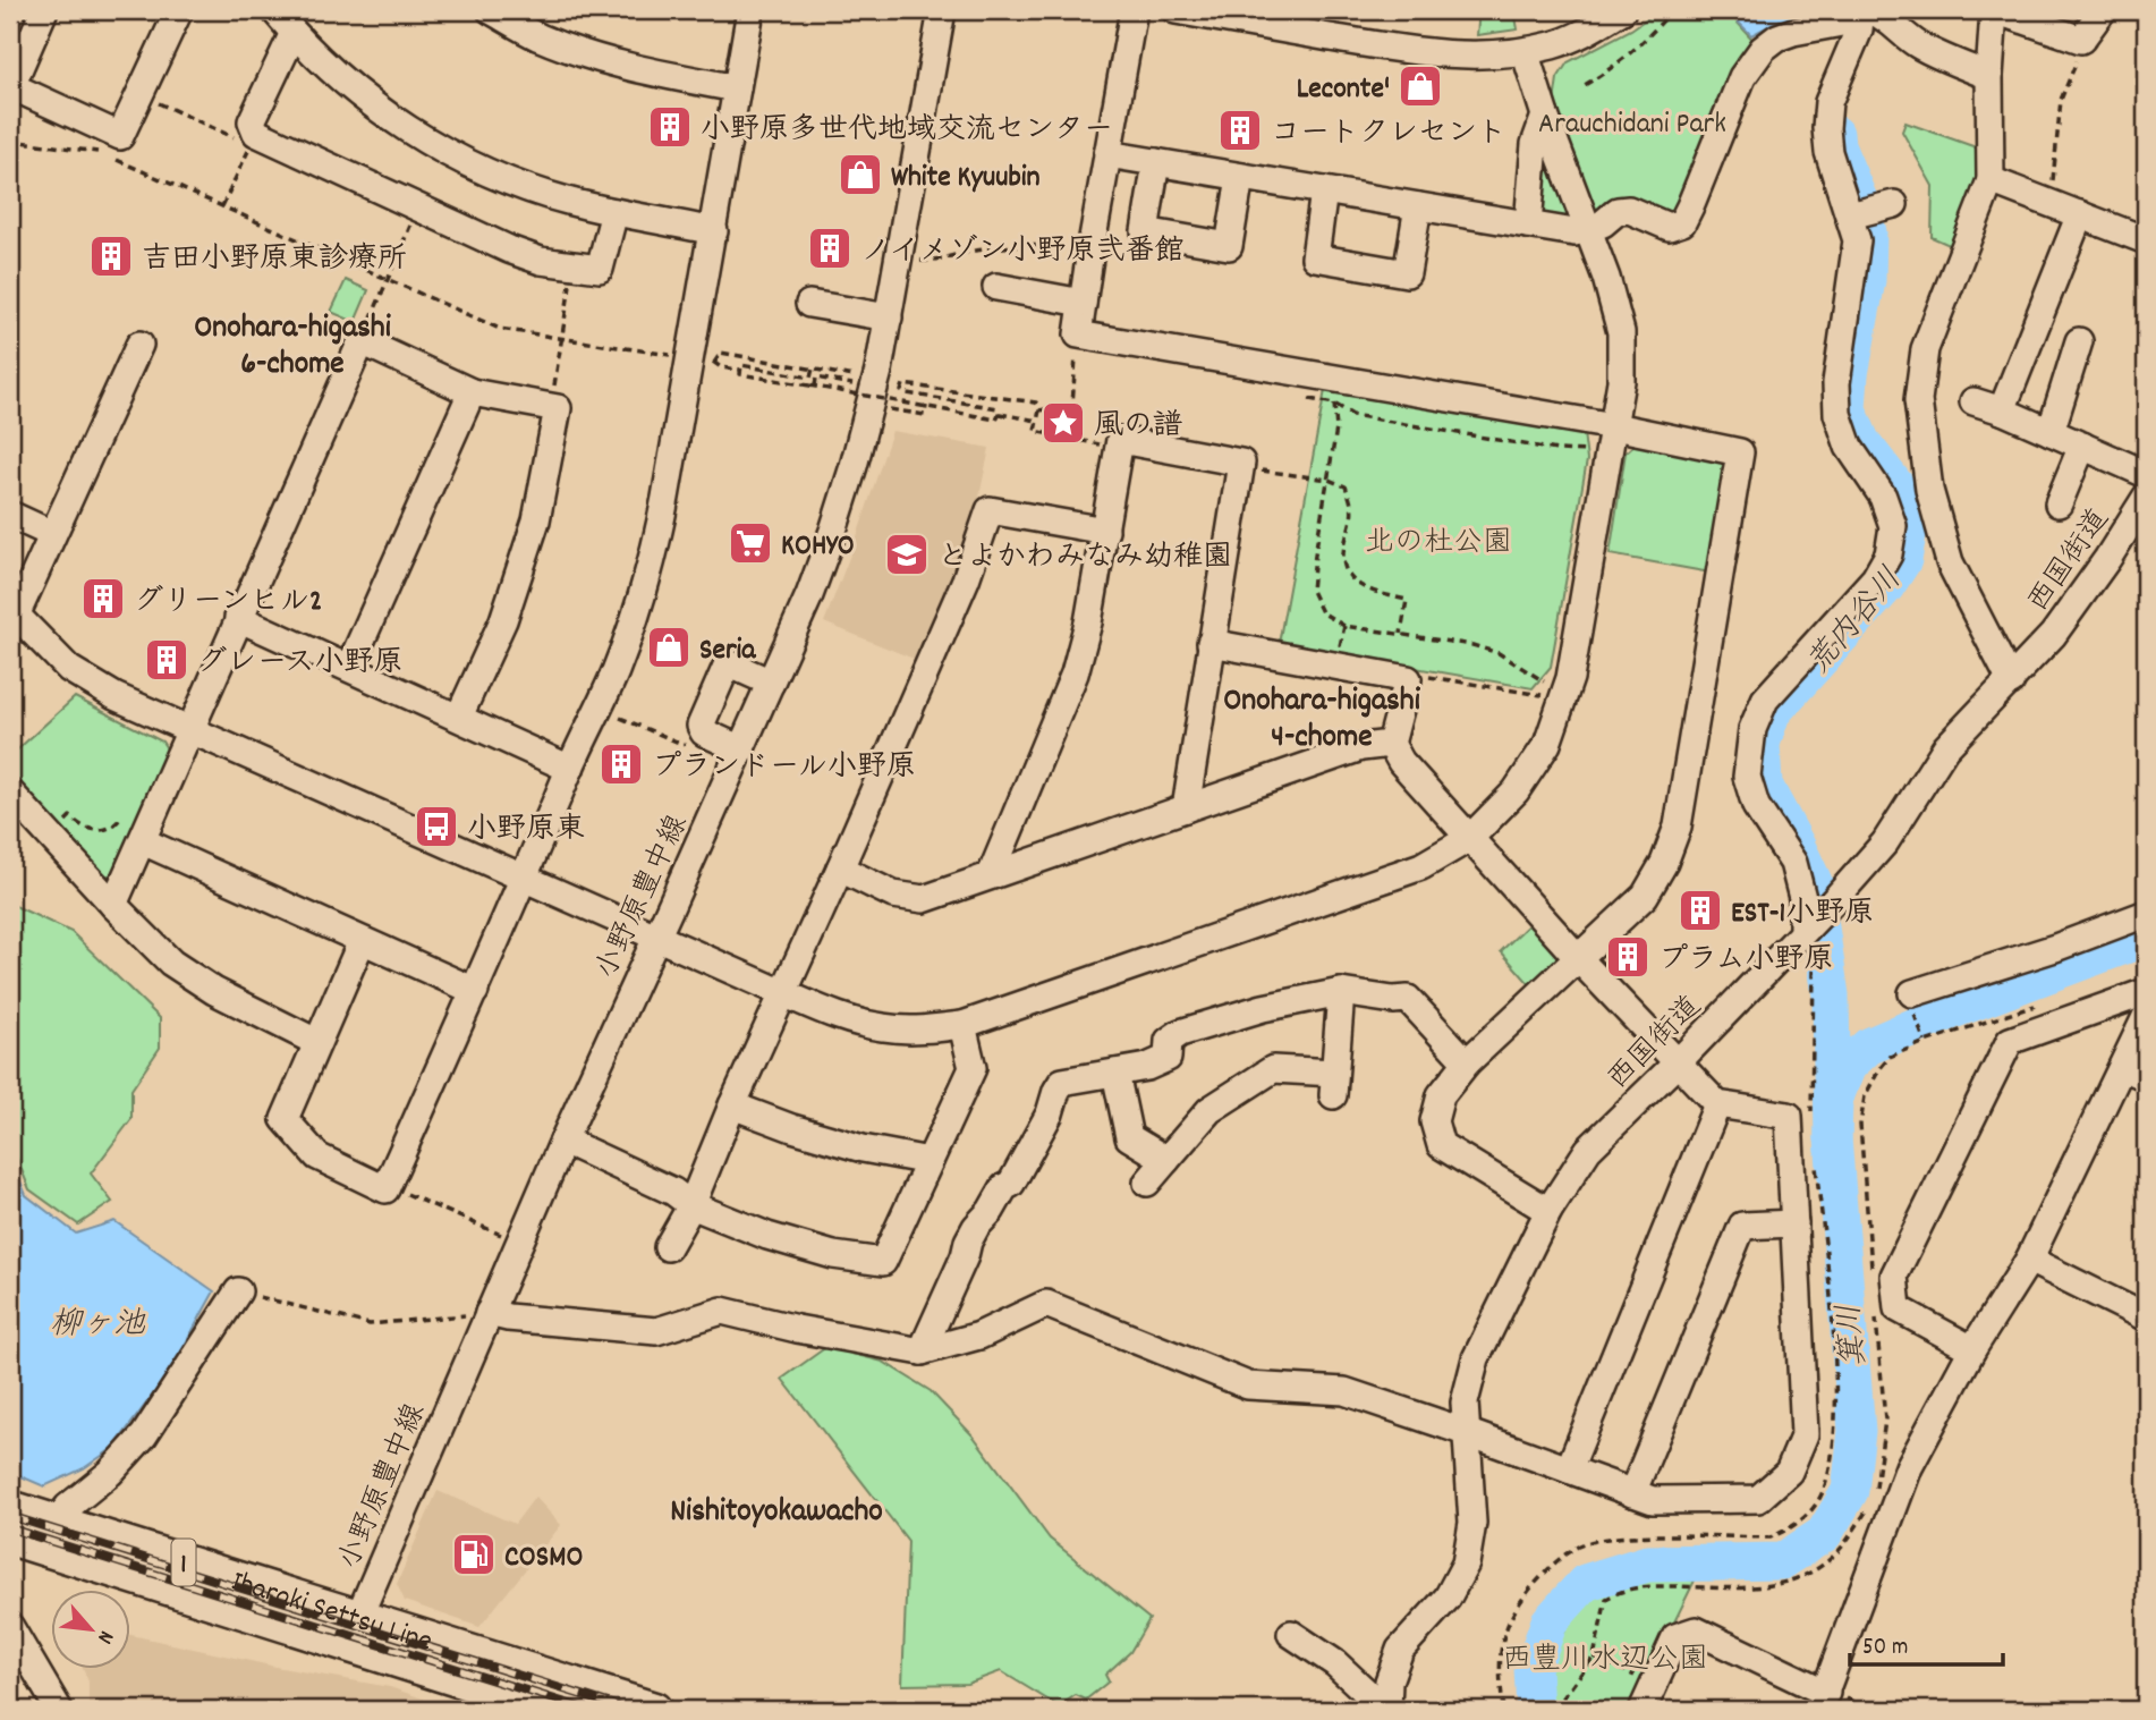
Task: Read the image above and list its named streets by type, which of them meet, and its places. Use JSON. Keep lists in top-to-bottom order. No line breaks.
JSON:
{"streets":{"main road":["1","Ibaraki Settsu Line"],"street":["西国街道","小野原豊中線"]},"crossings":[["小野原豊中線","Ibaraki Settsu Line"]],"districts":["Onohara-higashi 6-chome","Onohara-higashi 4-chome","Nishitoyokawacho"],"water":["荒内谷川","柳ヶ池","箕川"],"parks":["Arauchidani Park","北の杜公園","西豊川水辺公園"],"places":{"shop":["Leconte'","White Kyuubin","Seria"],"building":["小野原多世代地域交流センター","コートクレセント","ノイメゾン小野原弐番館","吉田小野原東診療所","グリーンヒル2","グレース小野原","プランドール小野原","EST-1小野原","プラム小野原"],"place":["風の譜"],"supermarket":["KOHYO"],"school or university":["とよかわみなみ幼稚園"],"bus stop":["小野原東"],"fuel station":["COSMO"]},"scale_bar":"50 m","north":"bottom right"}
